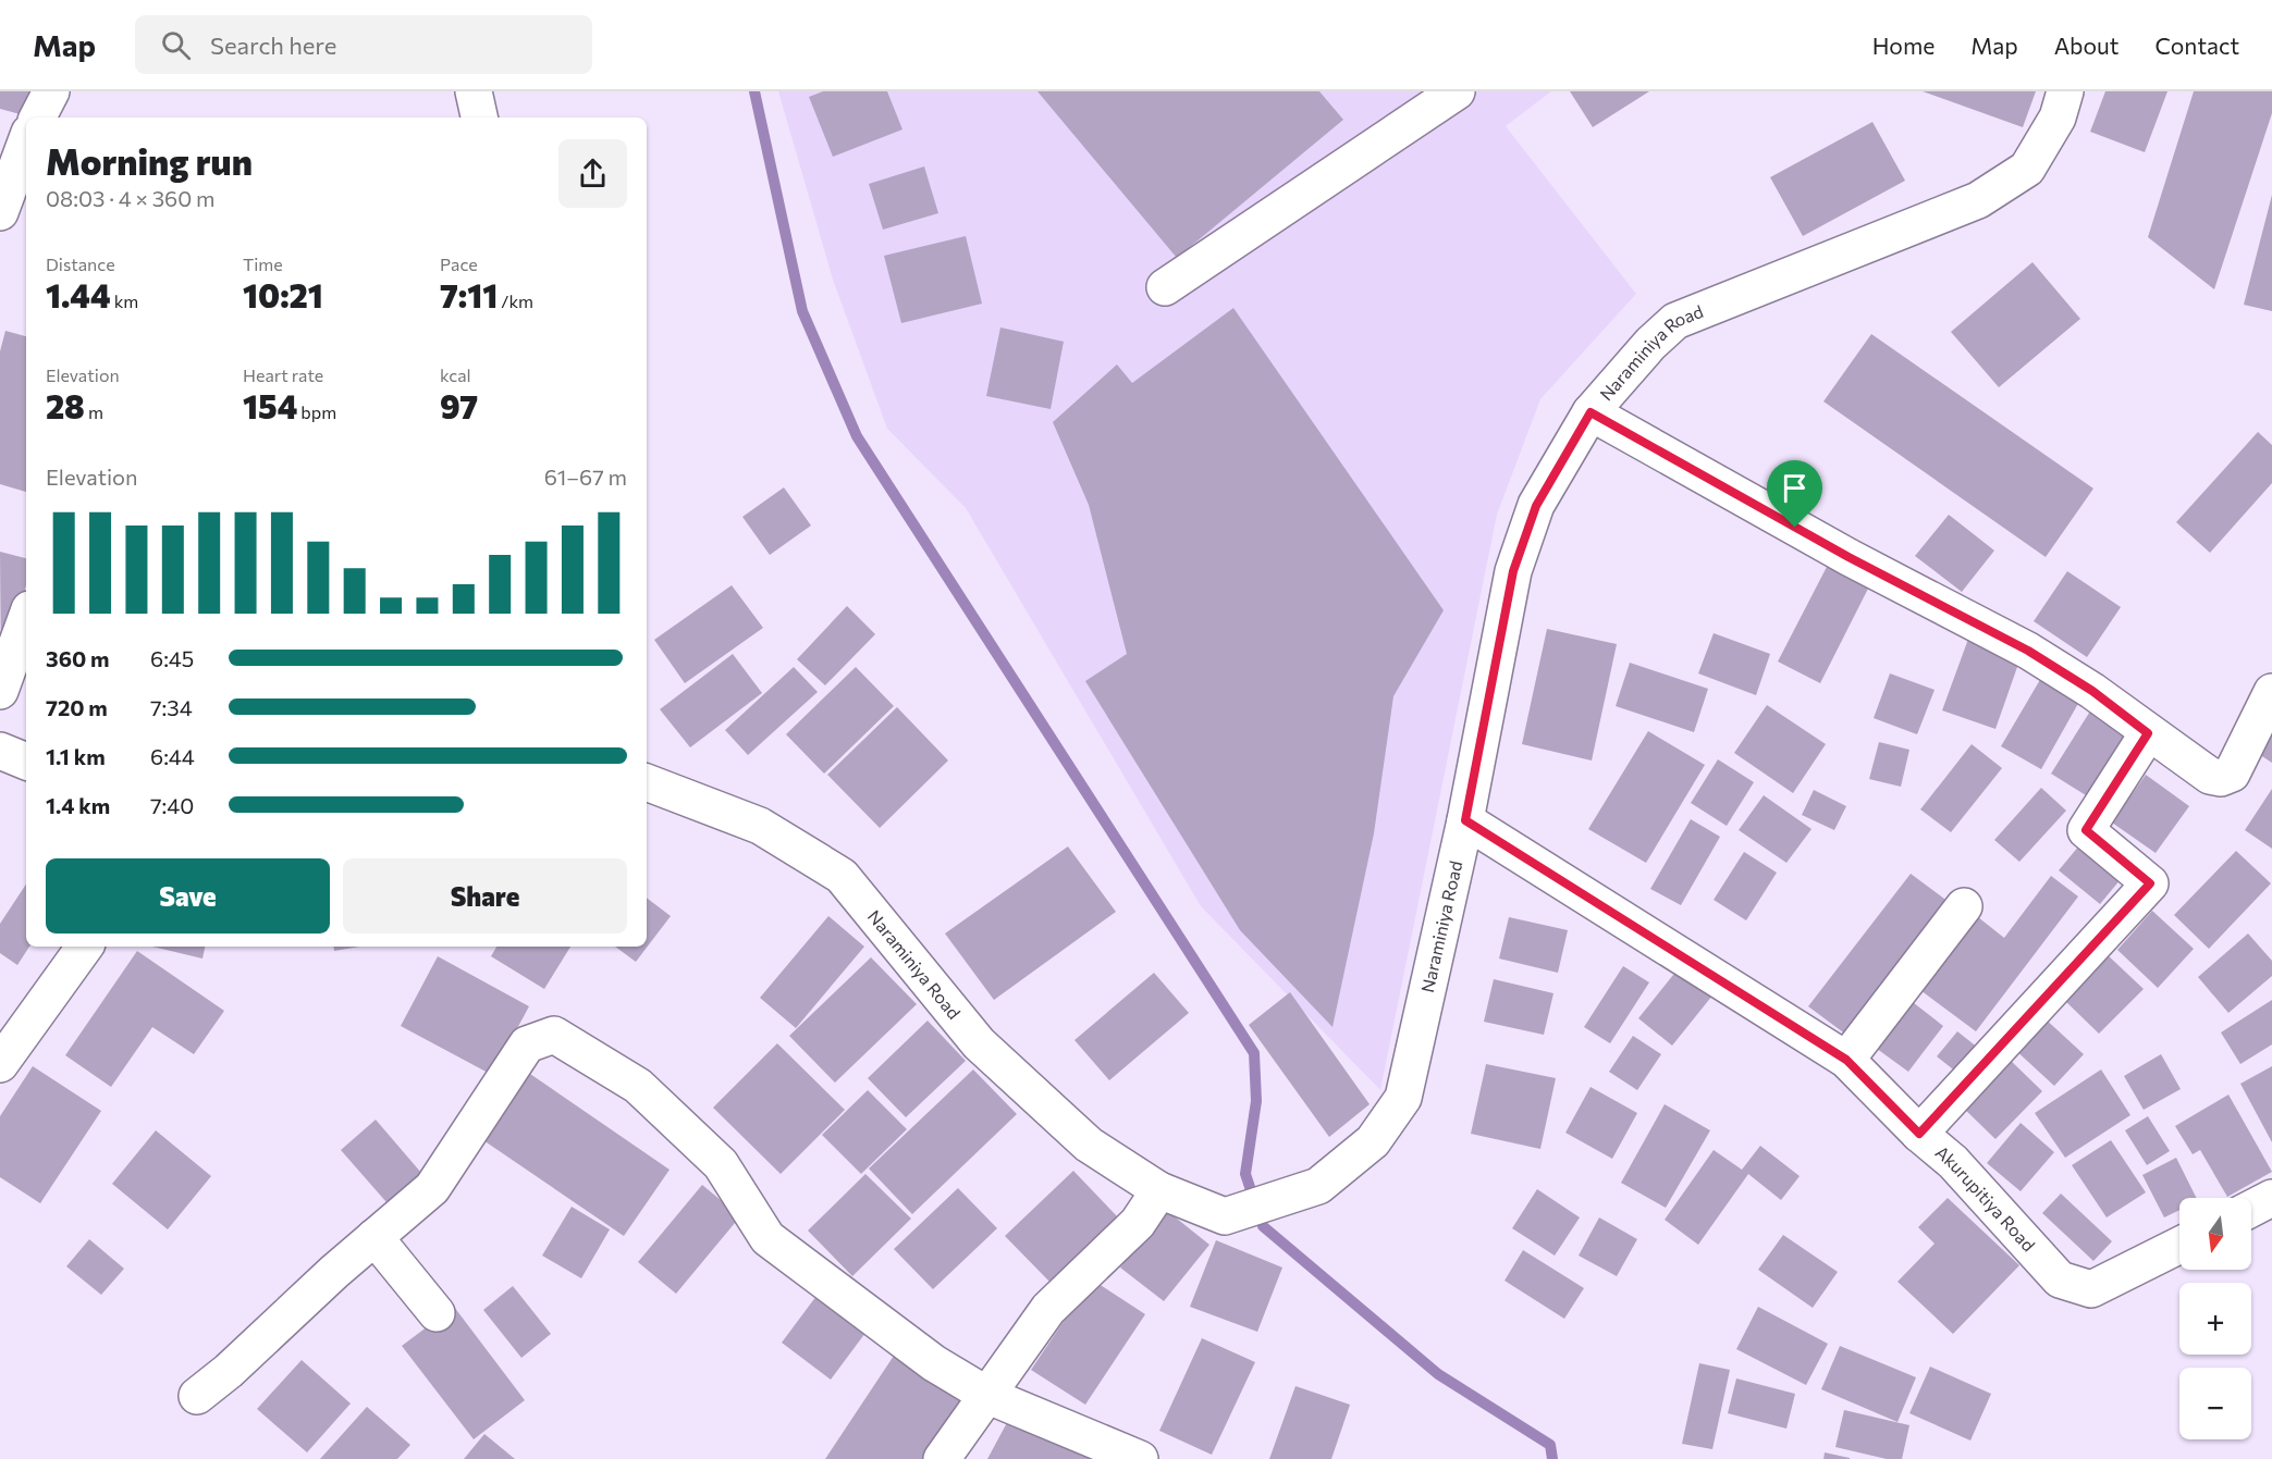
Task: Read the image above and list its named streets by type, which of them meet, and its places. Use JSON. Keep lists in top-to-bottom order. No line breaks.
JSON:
{"streets":{"street":["Naraminiya Road","Akurupitiya Road"]},"crossings":[["Naraminiya Road","Akurupitiya Road"]],"north":"bottom","page":{"header":"Map","search":"Search here","nav":["Home","Map","About","Contact"],"heading":["Morning run","08:03 · 4 × 360 m"],"stats":[["Distance","1.44 km"],["Time","10:21"],["Pace","7:11 /km"],["Elevation","28 m"],["Heart rate","154 bpm"],["kcal","97"]],"chart":["Elevation","61–67 m"],"list":[{"name":"360 m","note":"6:45"},{"name":"720 m","note":"7:34"},{"name":"1.1 km","note":"6:44"},{"name":"1.4 km","note":"7:40"}],"buttons":["Save","Share"],"map_buttons":["+","−"]}}
